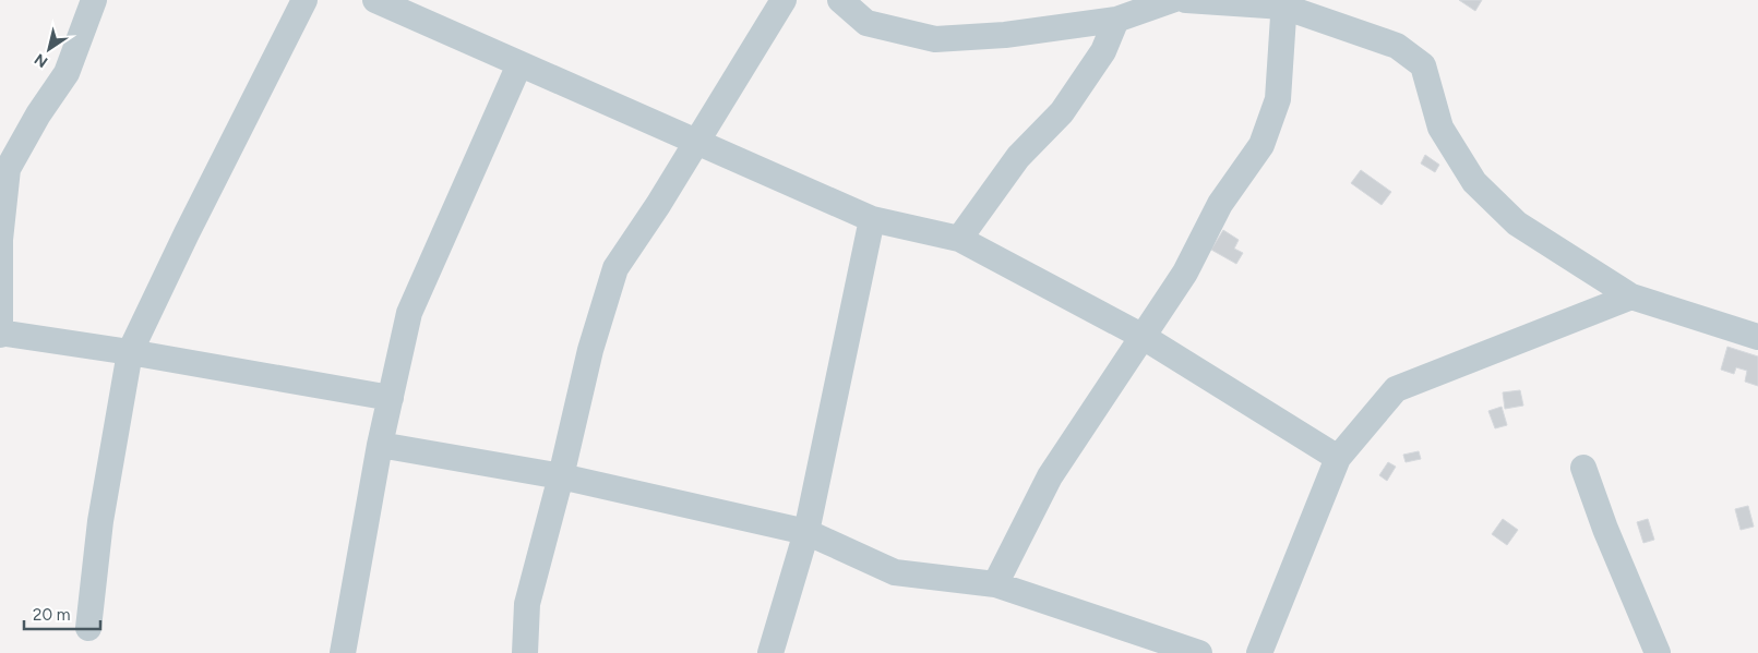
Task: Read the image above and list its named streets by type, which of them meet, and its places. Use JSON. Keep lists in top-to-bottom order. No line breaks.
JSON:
{"scale_bar":"20 m","north":"bottom left"}
